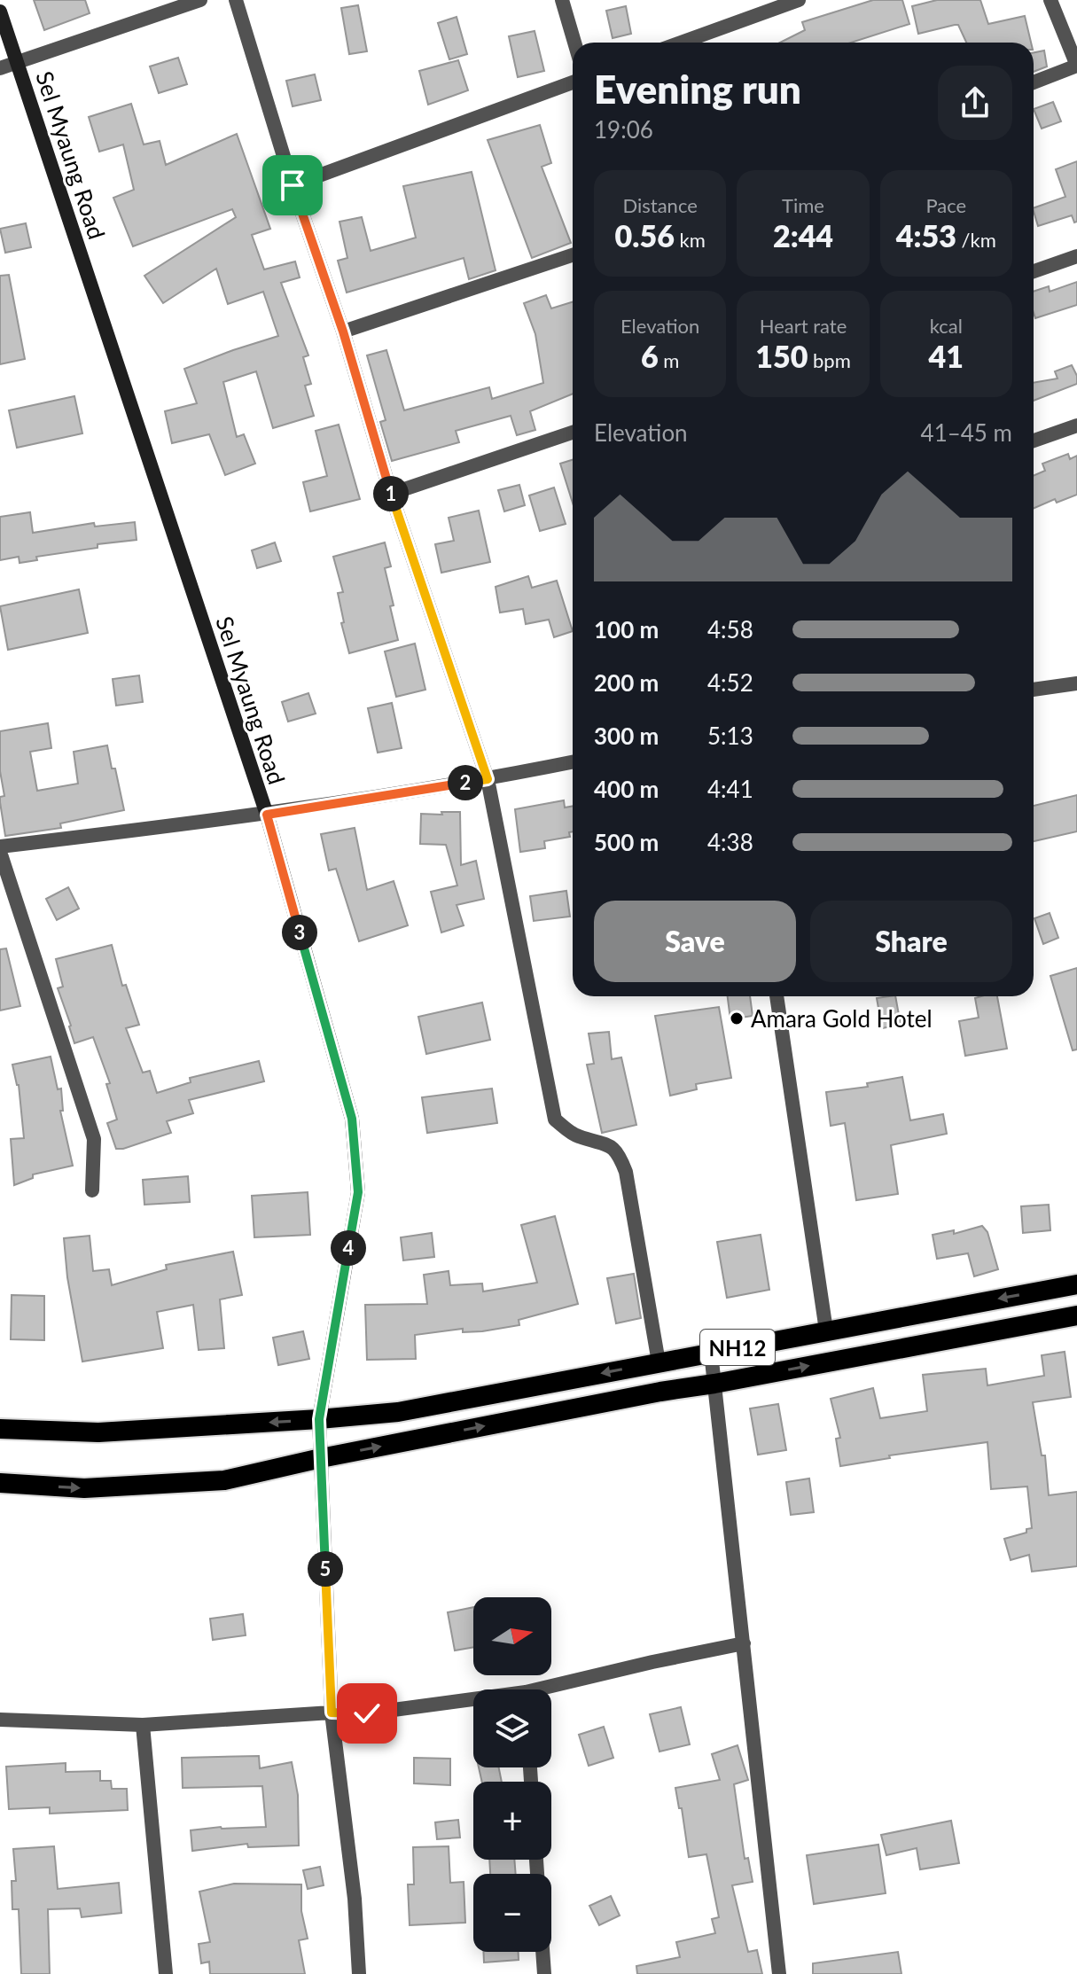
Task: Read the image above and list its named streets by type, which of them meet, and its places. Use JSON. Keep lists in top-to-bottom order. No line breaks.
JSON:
{"streets":{"highway":["NH12"],"main road":["Sel Myaung Road"]},"crossings":[["Sel Myaung Road","NH12"]],"places":["Amara Gold Hotel"],"north":"right","page":{"heading":["Evening run","19:06"],"stats":[["Distance","0.56 km"],["Time","2:44"],["Pace","4:53 /km"],["Elevation","6 m"],["Heart rate","150 bpm"],["kcal","41"]],"chart":["Elevation","41–45 m"],"pins":["1","2","3","4","5"],"list":[{"name":"100 m","note":"4:58"},{"name":"200 m","note":"4:52"},{"name":"300 m","note":"5:13"},{"name":"400 m","note":"4:41"},{"name":"500 m","note":"4:38"}],"buttons":["Save","Share"],"map_buttons":["+","−"]}}
